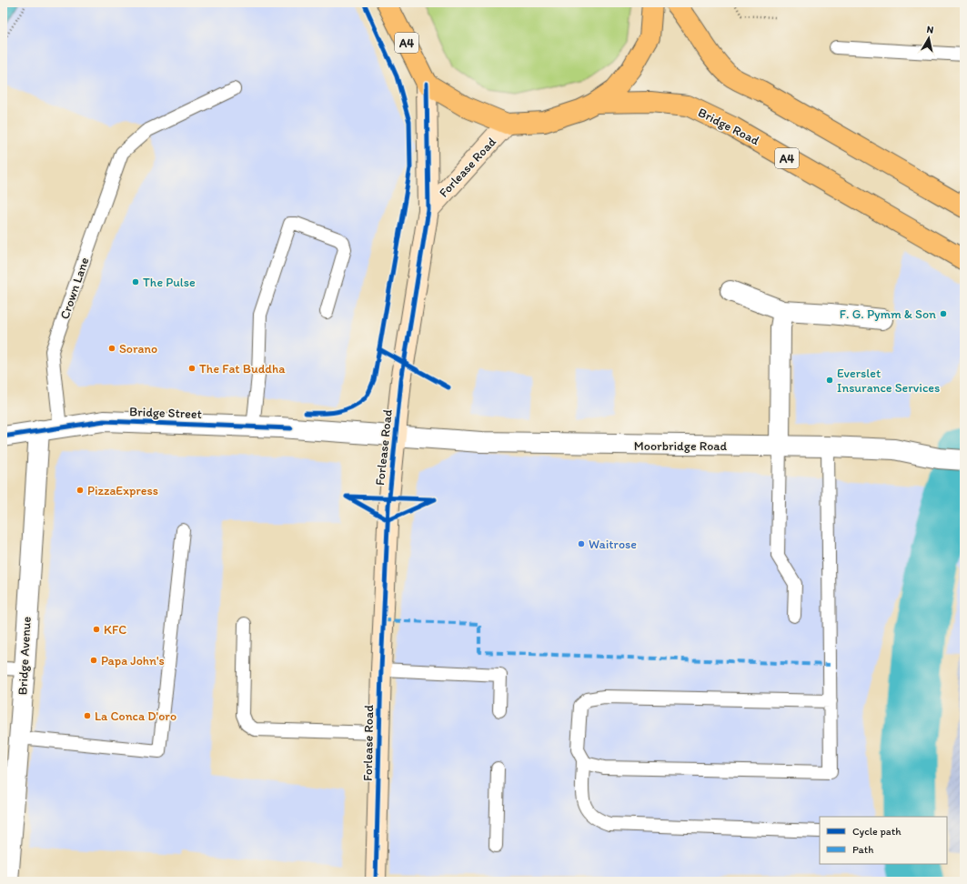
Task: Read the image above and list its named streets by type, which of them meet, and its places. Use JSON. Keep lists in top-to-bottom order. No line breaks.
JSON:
{"streets":{"main road":["A4","Bridge Road"],"street":["Forlease Road","Bridge Street","Moorbridge Road","Bridge Avenue"],"lane":["Crown Lane"]},"crossings":[["A4","Bridge Road"],["A4","Forlease Road"],["Forlease Road","Bridge Street"],["Forlease Road","Moorbridge Road"],["Crown Lane","Bridge Street"],["Bridge Street","Moorbridge Road"],["Bridge Street","Bridge Avenue"]],"places":["The Pulse","F. G. Pymm & Son","Sorano","The Fat Buddha","Everslet Insurance Services","PizzaExpress","Waitrose","KFC","Papa John's","La Conca D'oro"],"legend":["Cycle path","Path"],"north":"top"}
